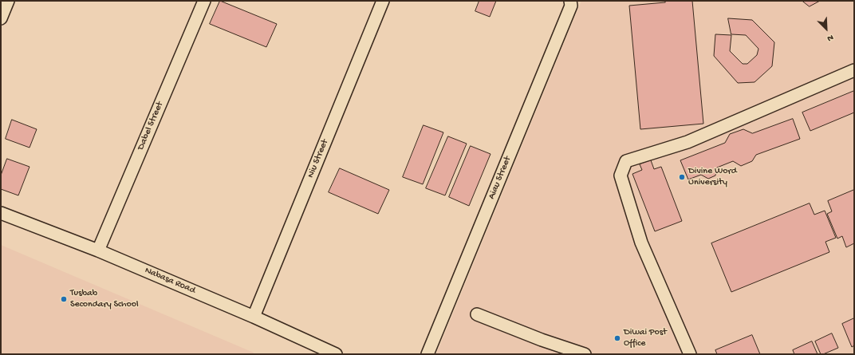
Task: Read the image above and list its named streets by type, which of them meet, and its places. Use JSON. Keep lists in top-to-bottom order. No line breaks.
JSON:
{"streets":{"street":["Dabel Street","Niu Street","Aiau Street","Nabasa Road"]},"crossings":[["Dabel Street","Nabasa Road"],["Niu Street","Nabasa Road"]],"places":["Divine Word University","Tusbab Secondary School","Diwai Post Office"],"north":"bottom right"}
